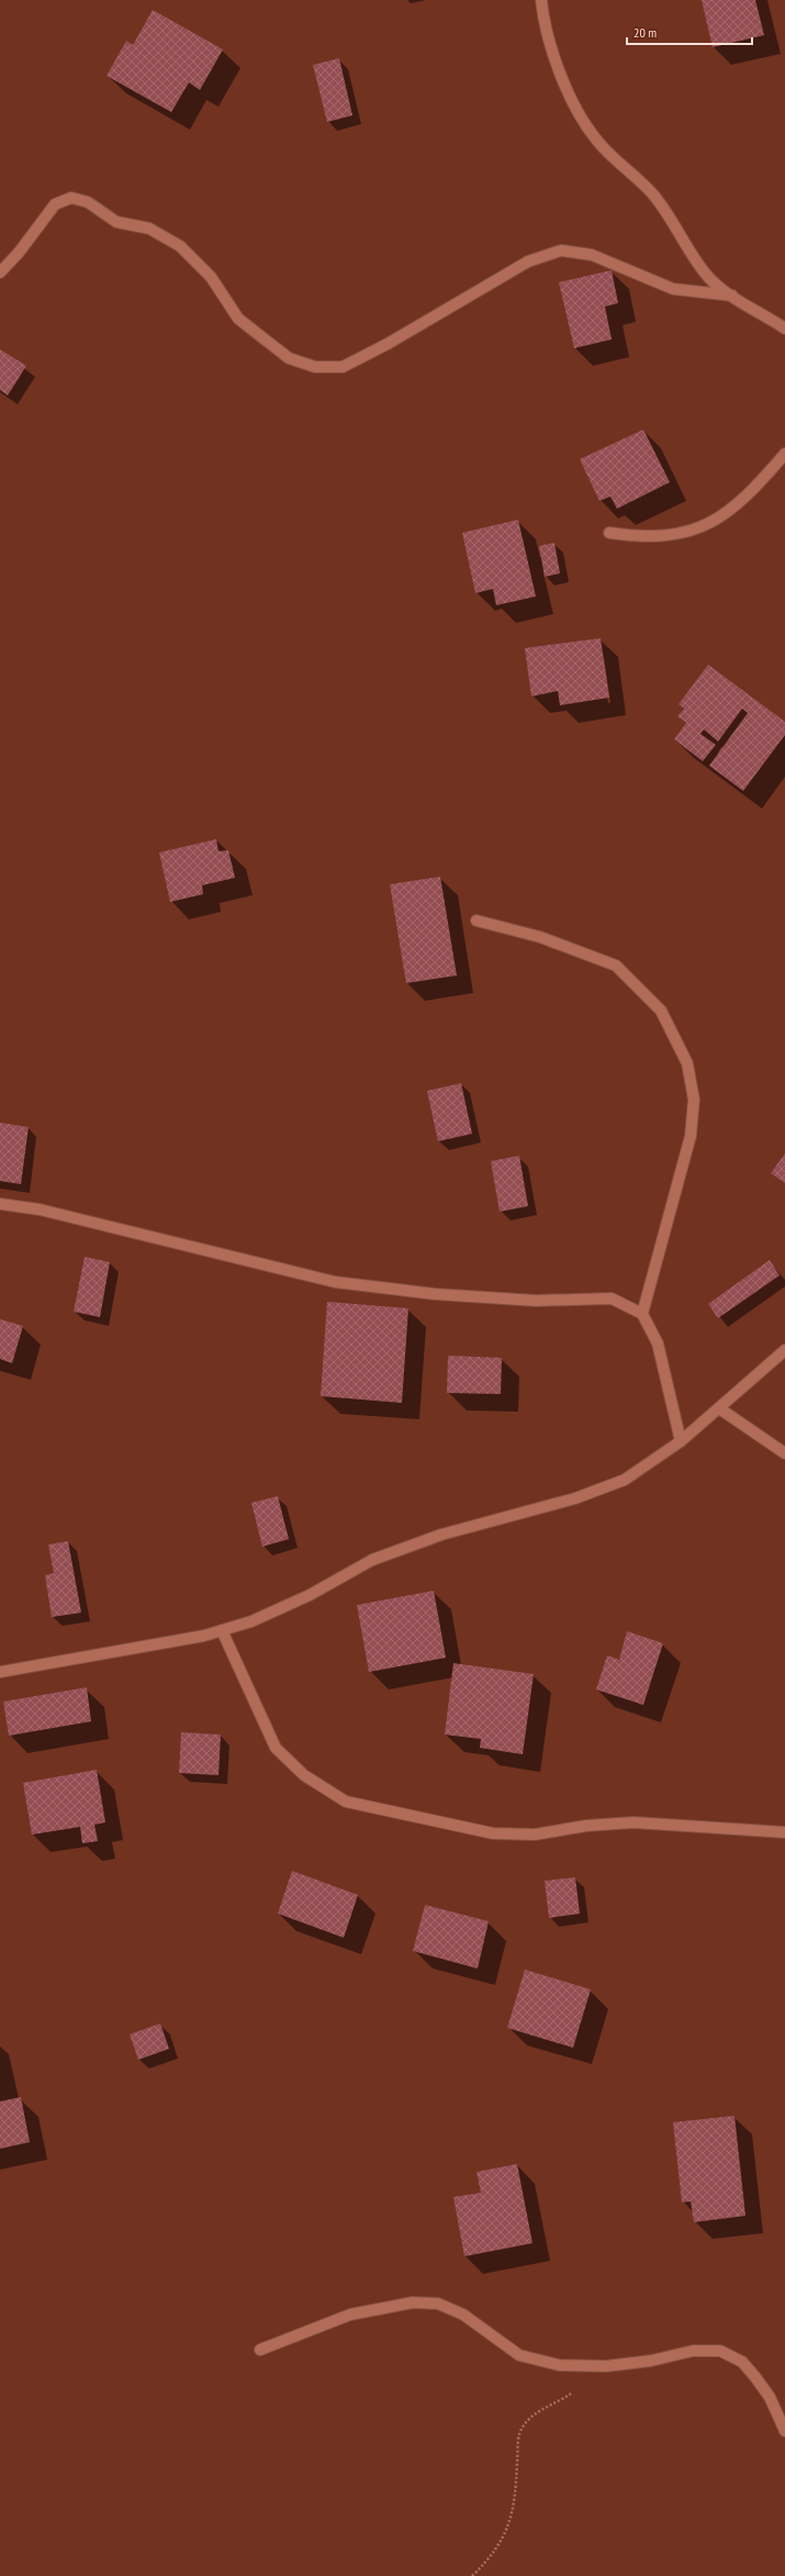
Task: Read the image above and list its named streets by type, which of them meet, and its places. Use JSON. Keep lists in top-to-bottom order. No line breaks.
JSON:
{"scale_bar":"20 m"}
